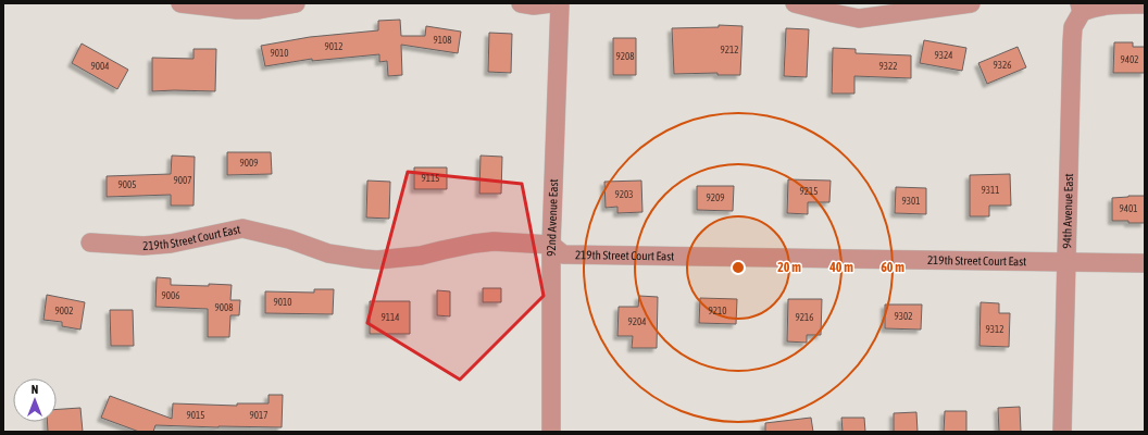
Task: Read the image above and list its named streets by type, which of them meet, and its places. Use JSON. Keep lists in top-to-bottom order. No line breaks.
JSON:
{"streets":{"street":["94th Avenue East","92nd Avenue East","219th Street Court East"]},"crossings":[["94th Avenue East","219th Street Court East"],["92nd Avenue East","219th Street Court East"]],"house_numbers":["9108","9012","9212","9010","9324","9208","9402","9326","9004","9322","9009","9115","9007","9005","9311","9215","9203","9209","9301","9401","9006","9010","9008","9002","9210","9302","9114","9216","9204","9312","9015","9017"],"north":"top","rings":["20 m","40 m","60 m"]}
